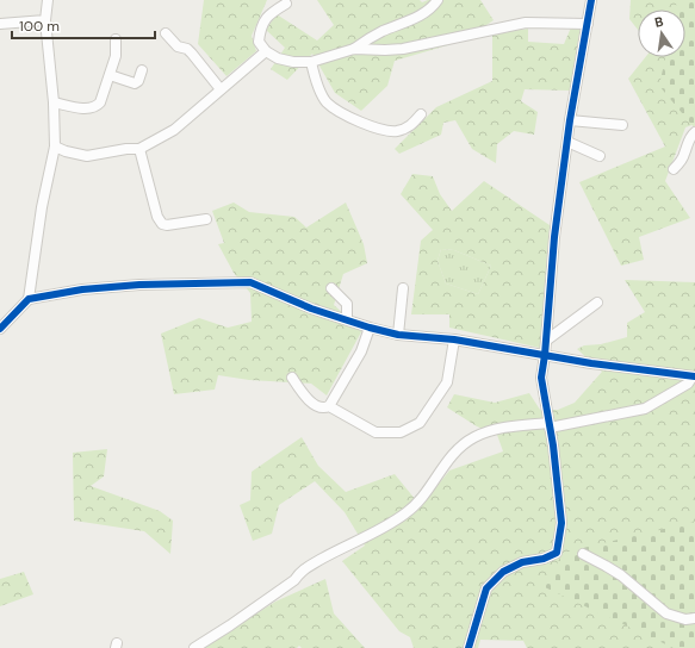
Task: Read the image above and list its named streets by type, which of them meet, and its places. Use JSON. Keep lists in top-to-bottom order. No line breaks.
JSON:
{"scale_bar":"100 m","north":"top"}
